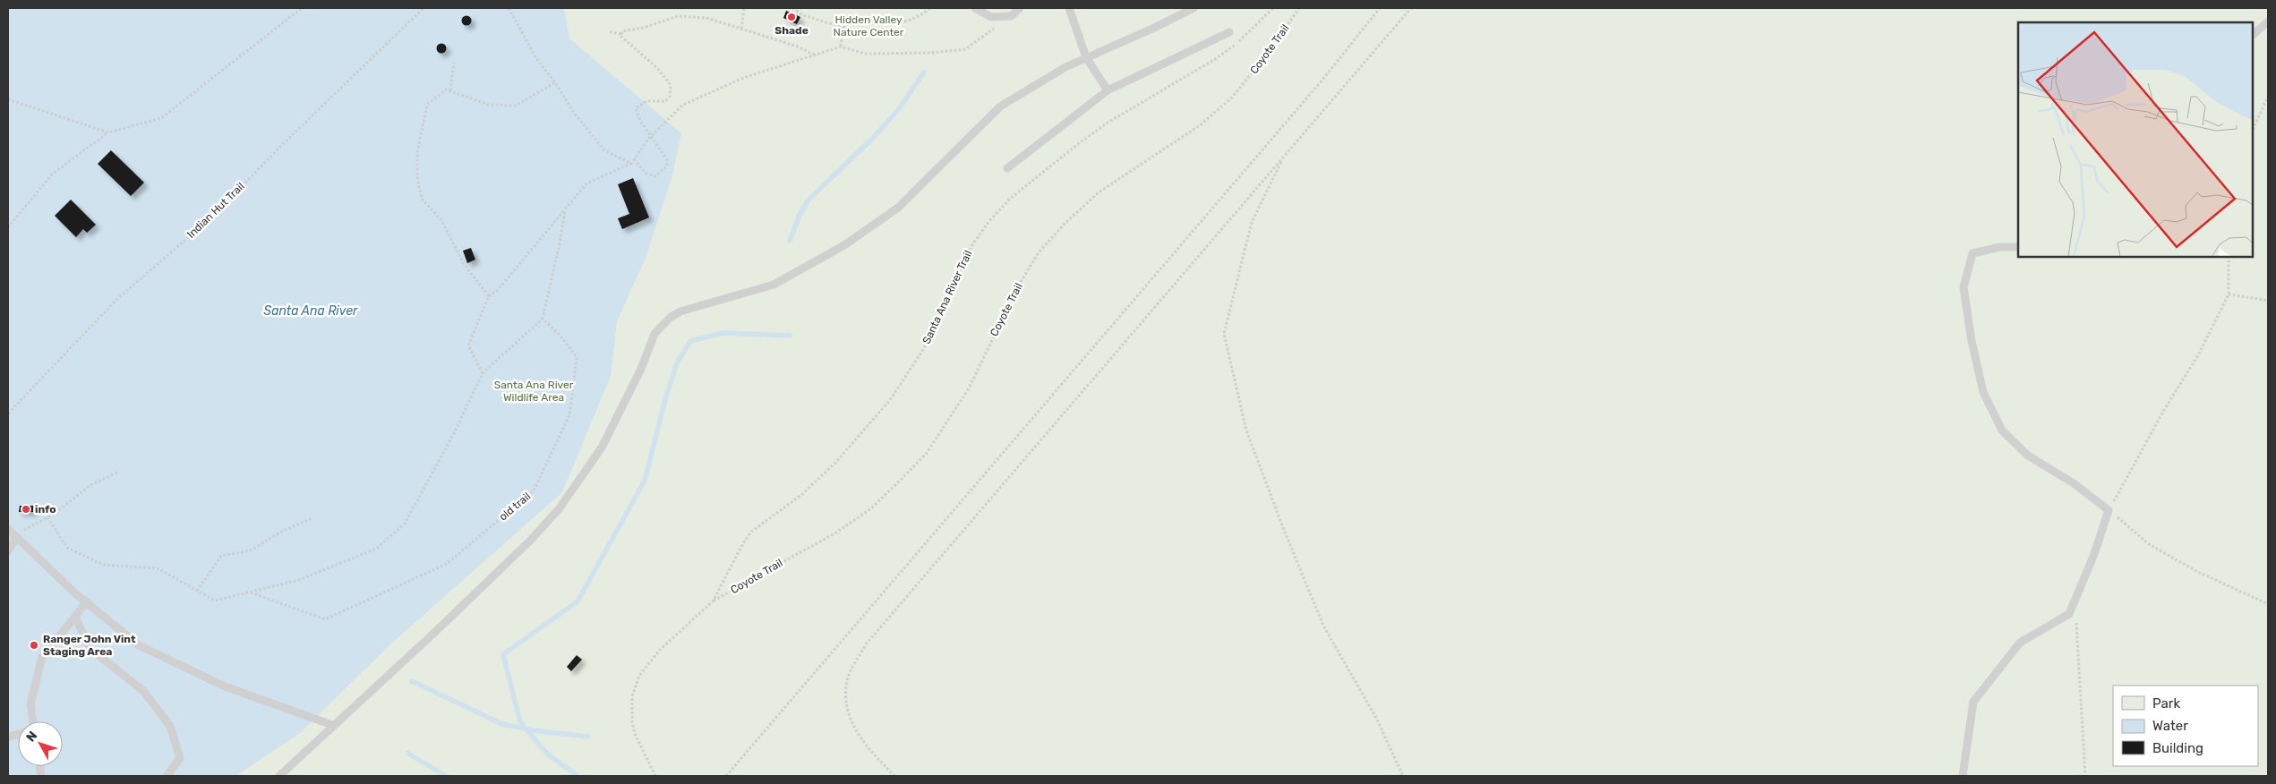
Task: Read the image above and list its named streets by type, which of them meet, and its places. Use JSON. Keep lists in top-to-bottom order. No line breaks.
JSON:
{"streets":{"path":["Coyote Trail","Indian Hut Trail","Santa Ana River Trail","old trail"]},"crossings":[["Coyote Trail","Santa Ana River Trail"]],"water":["Santa Ana River"],"parks":["Hidden Valley Nature Center","Santa Ana River Wildlife Area"],"places":["Shade","info","Ranger John Vint Staging Area"],"legend":["Park","Water","Building"],"north":"top left"}
